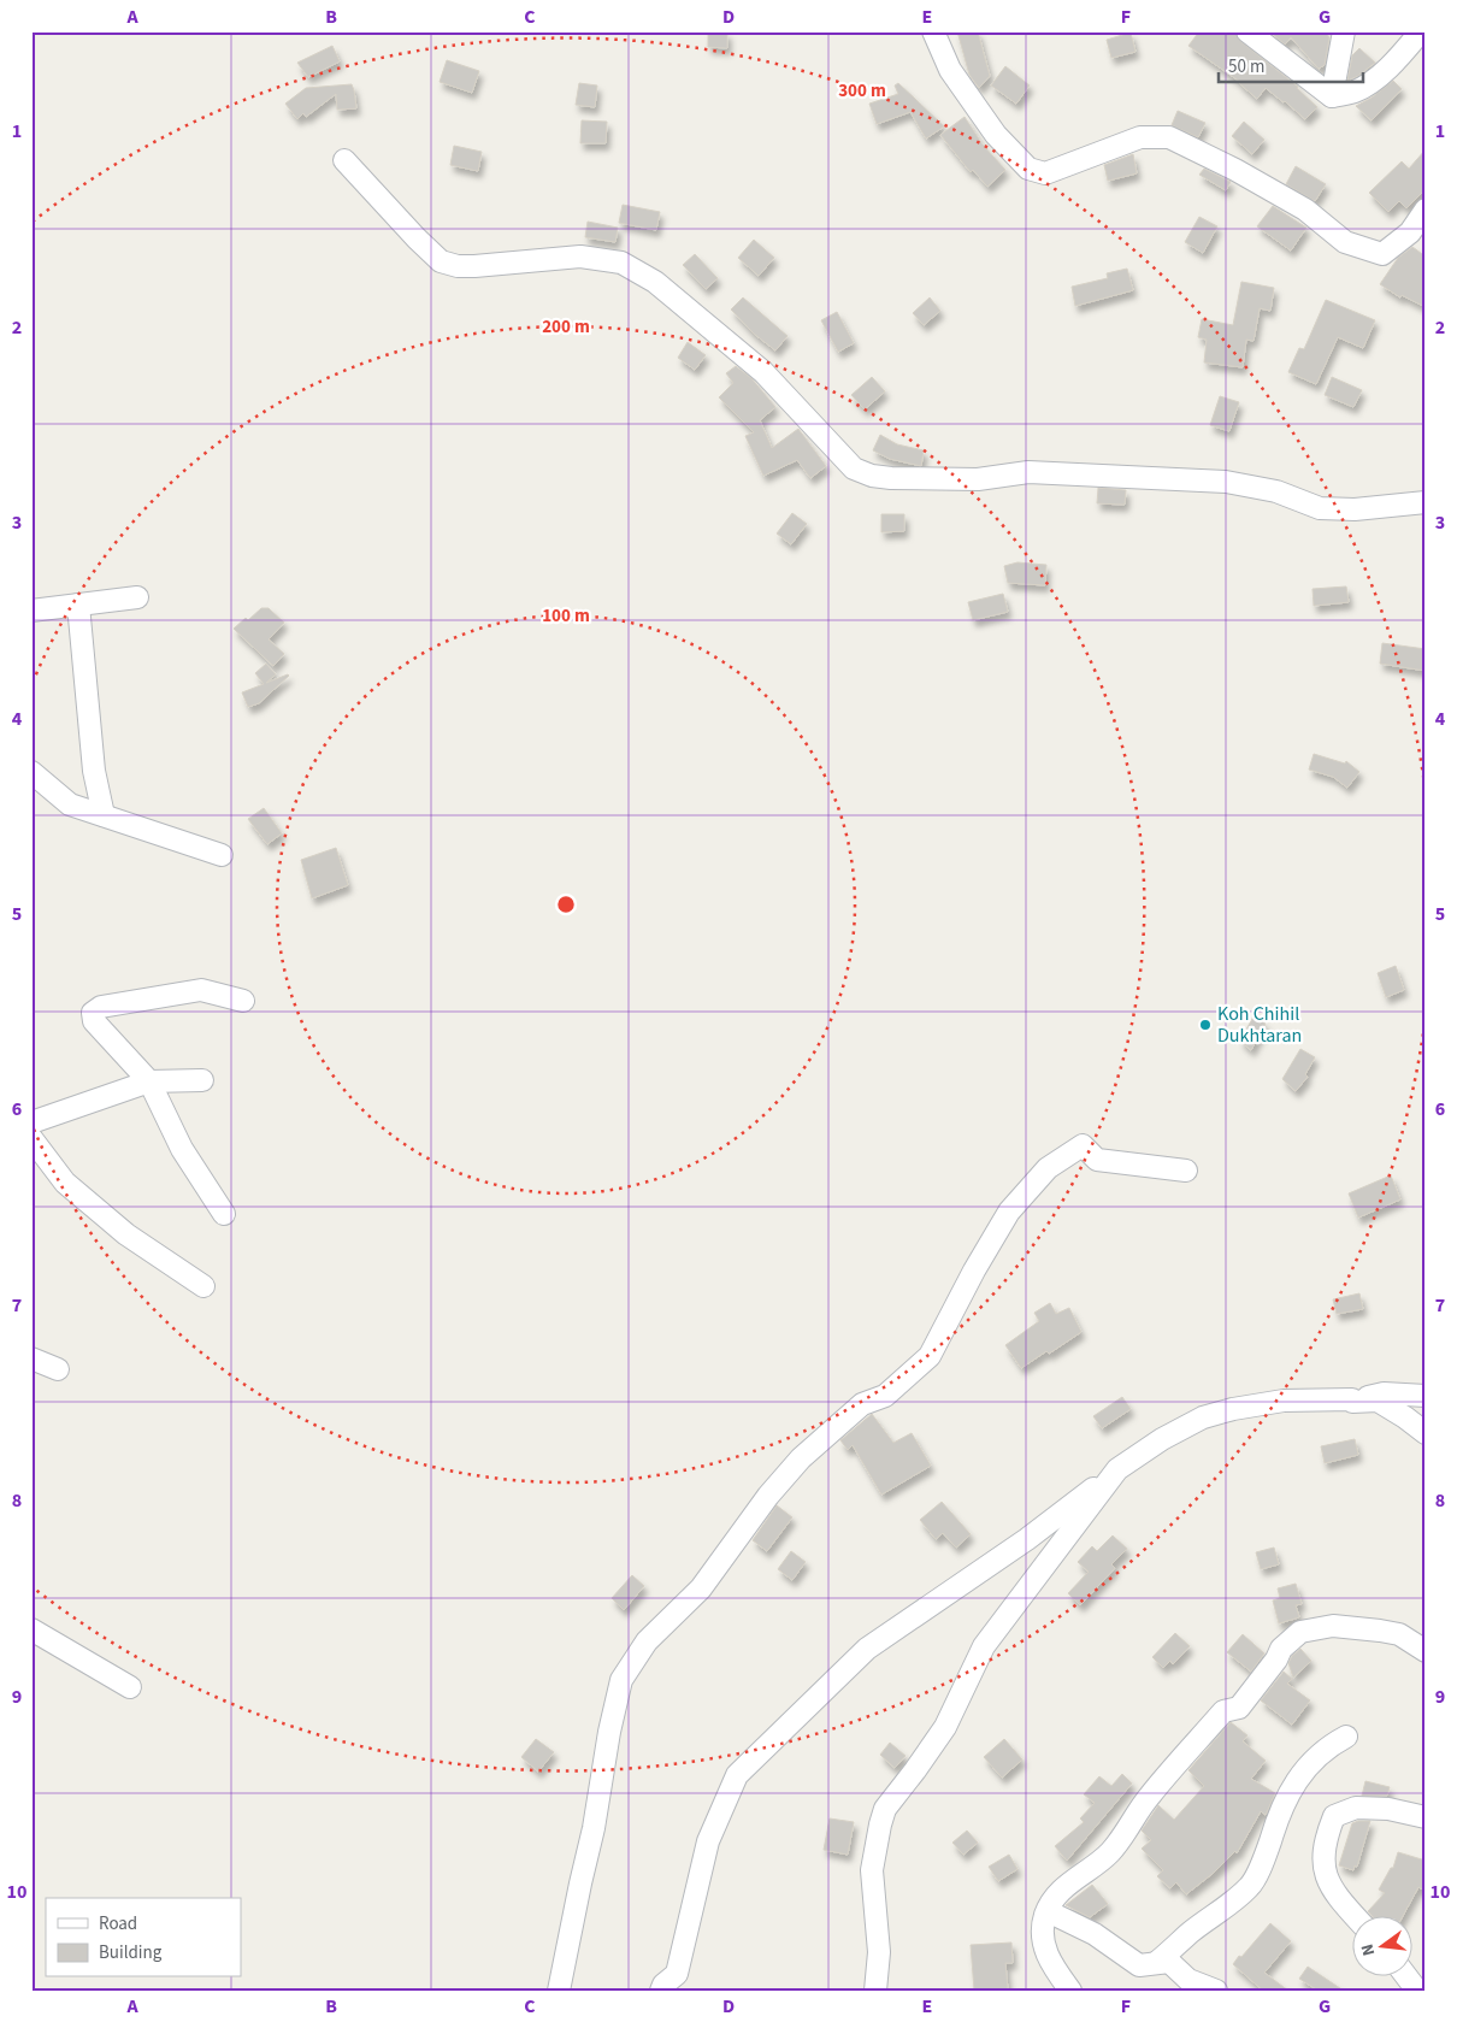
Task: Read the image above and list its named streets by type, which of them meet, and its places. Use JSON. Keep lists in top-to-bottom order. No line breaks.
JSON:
{"places":["Koh Chihil Dukhtaran"],"legend":["Road","Building"],"scale_bar":"50 m","north":"left","grid":{"columns":["A","B","C","D","E","F","G"],"rows":["1","2","3","4","5","6","7","8","9","10"]},"rings":["300 m","200 m","100 m"]}
